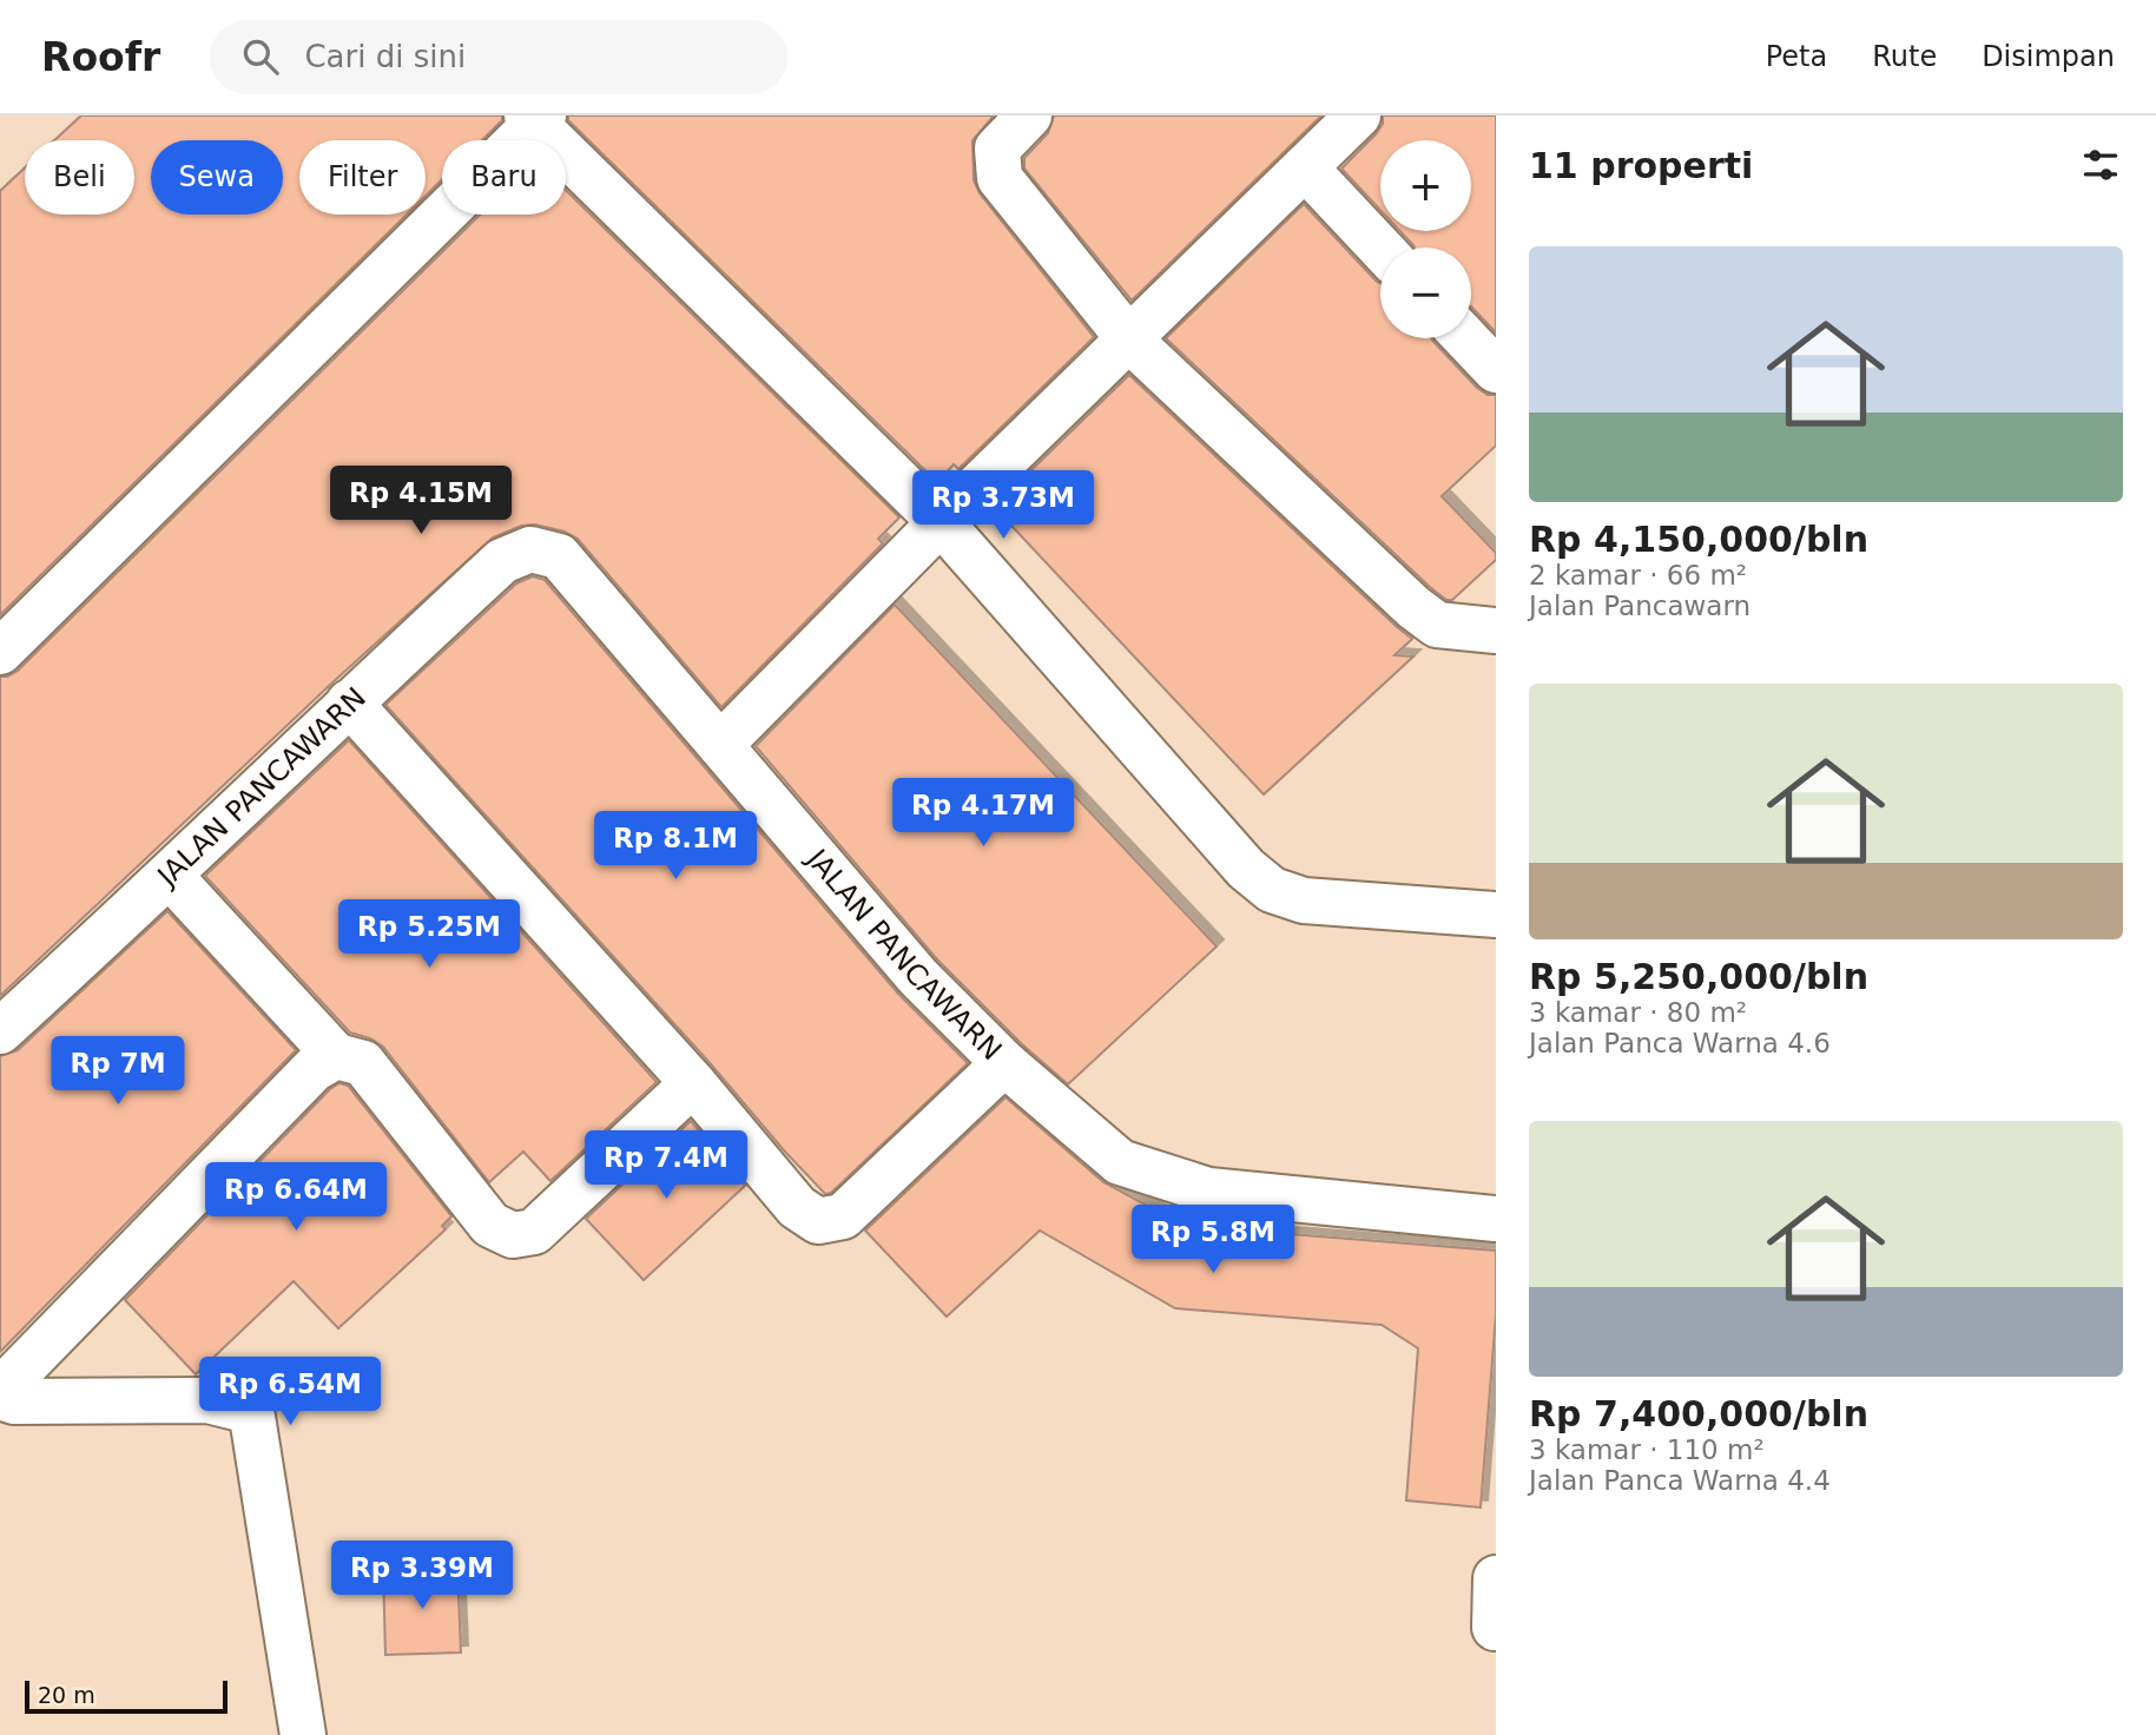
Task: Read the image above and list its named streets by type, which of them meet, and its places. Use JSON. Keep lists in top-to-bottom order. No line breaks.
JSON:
{"streets":{"street":["JALAN PANCAWARN"]},"scale_bar":"20 m","page":{"header":"Roofr","search":"Cari di sini","nav":["Peta","Rute","Disimpan"],"heading":"11 properti","map_buttons":["+","−"],"chip":["Beli","Sewa","Filter","Baru"],"list":[{"name":"Rp 4,150,000/bln","note":"2 kamar · 66 m² · Jalan Pancawarn"},{"name":"Rp 5,250,000/bln","note":"3 kamar · 80 m² · Jalan Panca Warna 4.6"},{"name":"Rp 7,400,000/bln","note":"3 kamar · 110 m² · Jalan Panca Warna 4.4"}],"price":["Rp 4.15M","Rp 3.73M","Rp 4.17M","Rp 8.1M","Rp 5.25M","Rp 7M","Rp 7.4M","Rp 6.64M","Rp 5.8M","Rp 6.54M","Rp 3.39M"],"scale":"20 m"}}
